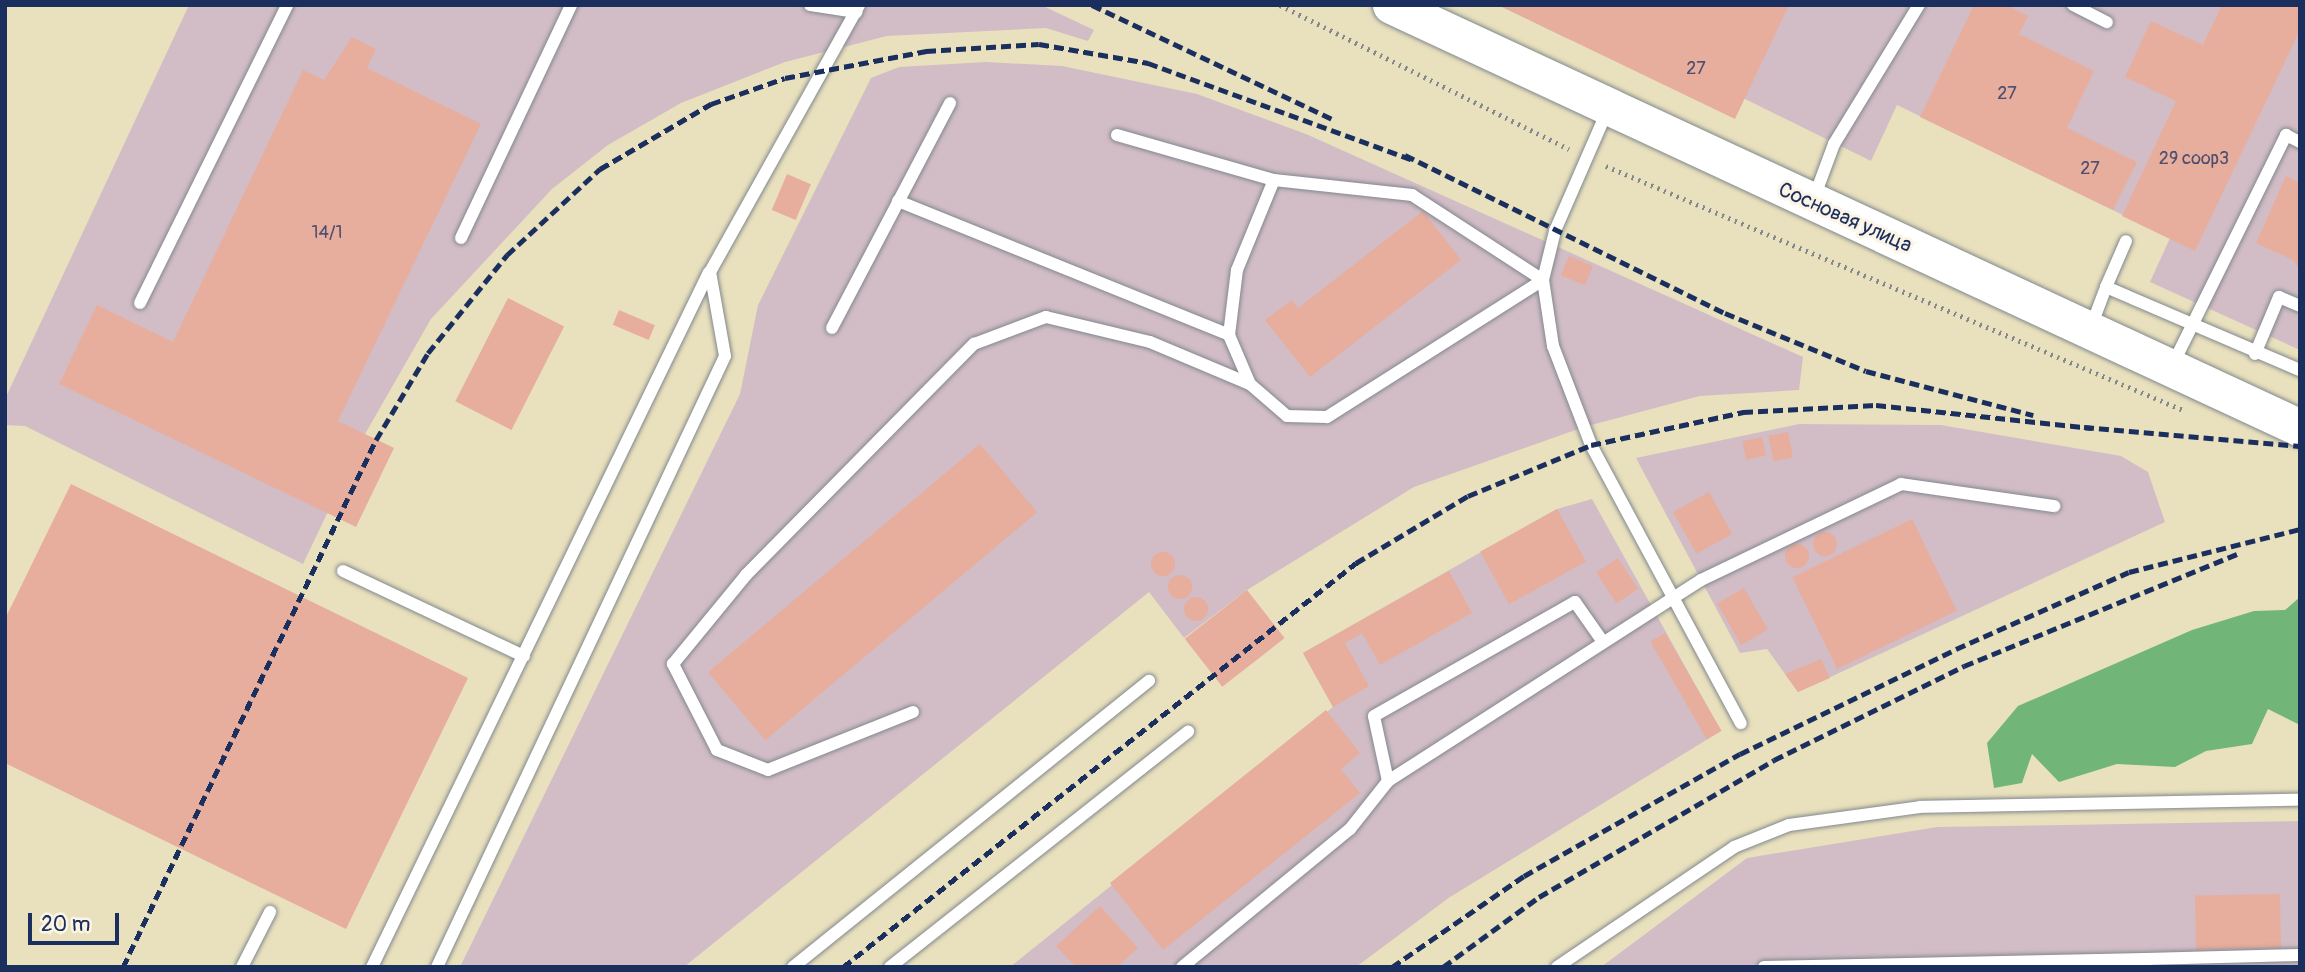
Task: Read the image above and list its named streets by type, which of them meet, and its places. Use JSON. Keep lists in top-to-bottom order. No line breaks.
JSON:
{"streets":{"main road":["Сосновая улица"]},"house_numbers":["27","27","29 соор3","27","14/1"],"scale_bar":"20 m"}
